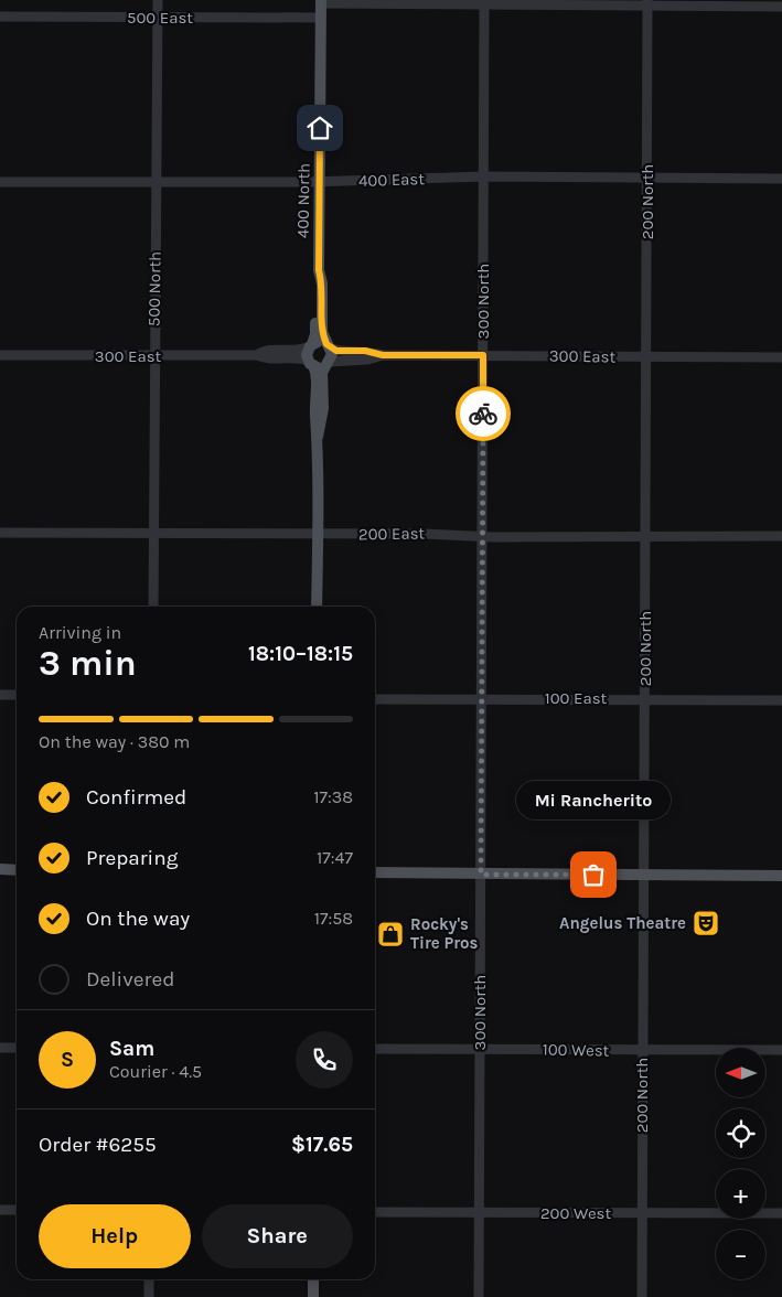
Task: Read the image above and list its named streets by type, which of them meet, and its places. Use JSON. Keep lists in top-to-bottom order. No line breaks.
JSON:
{"streets":{"main road":["400 North"],"street":["500 East","400 East","200 North","500 North","300 North","300 East","200 East","100 East","100 West","200 West"]},"crossings":[["500 East","400 North"],["500 East","500 North"],["400 East","400 North"],["400 East","200 North"],["400 East","500 North"],["400 East","300 North"],["400 North","300 East"],["200 North","300 East"],["200 North","200 East"],["200 North","100 East"],["200 North","100 West"],["200 North","200 West"],["500 North","300 East"],["500 North","200 East"],["300 North","300 East"],["300 North","200 East"],["300 North","100 East"],["300 North","100 West"],["300 North","200 West"]],"places":{"other":["Mi Rancherito"],"theatre":["Angelus Theatre"],"shop":["Rocky's Tire Pros"]},"north":"left","page":{"heading":["3 min","Arriving in","18:10–18:15"],"panel":["Sam","Courier · 4.5","Order #6255","$17.65"],"bar":"On the way · 380 m","list":[["Confirmed","17:38"],["Preparing","17:47"],["On the way","17:58"],"Delivered"],"bubble":"Mi Rancherito","round":"S","map_buttons":["+","−"],"buttons":["Help","Share"]}}
